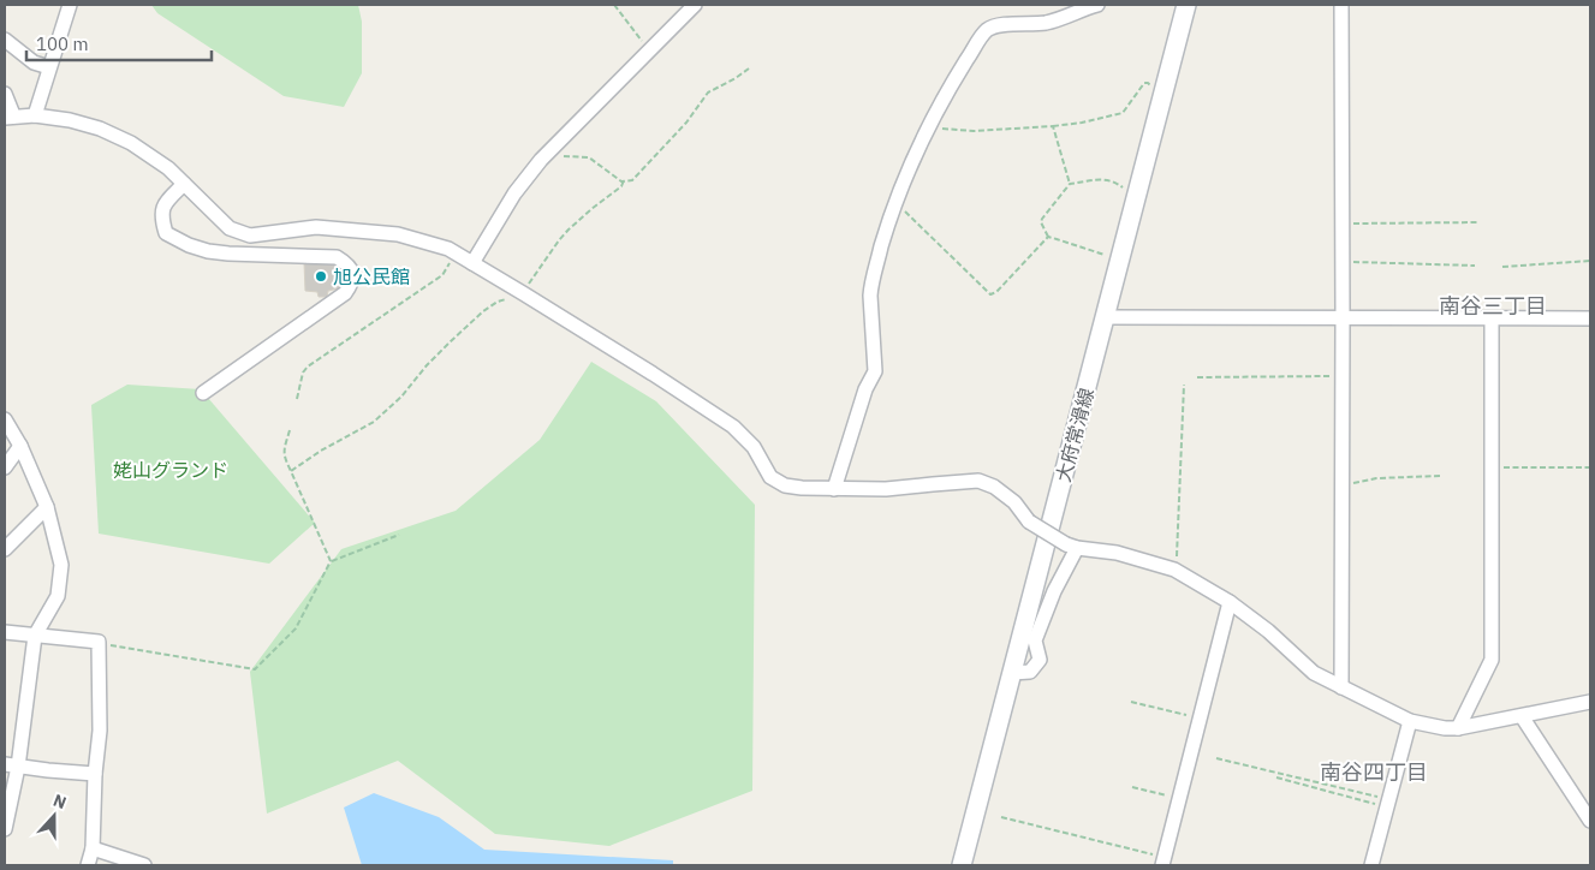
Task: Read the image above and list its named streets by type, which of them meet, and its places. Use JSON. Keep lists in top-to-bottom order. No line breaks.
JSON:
{"streets":{"main road":["大府常滑線"]},"districts":["南谷三丁目","南谷四丁目"],"parks":["姥山グランド"],"places":["旭公民館"],"scale_bar":"100 m","north":"top"}
